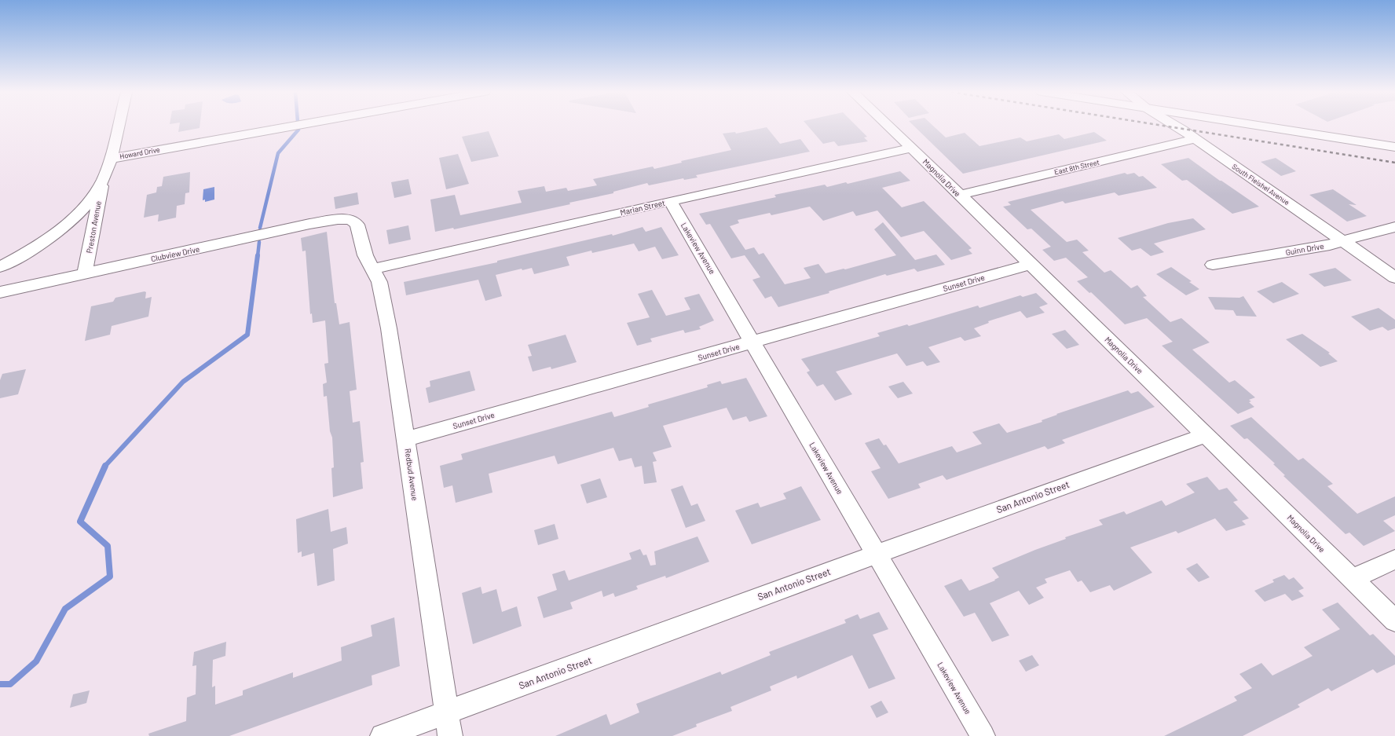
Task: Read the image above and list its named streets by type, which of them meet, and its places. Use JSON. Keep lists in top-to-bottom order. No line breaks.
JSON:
{"streets":{"street":["Howard Drive","East 8th Street","Magnolia Drive","South Fleishel Avenue","Marian Street","Preston Avenue","Lakeview Avenue","Guinn Drive","Clubview Drive","Sunset Drive","Redbud Avenue","San Antonio Street"]},"crossings":[["East 8th Street","Magnolia Drive"],["East 8th Street","South Fleishel Avenue"],["Magnolia Drive","Marian Street"],["Magnolia Drive","Sunset Drive"],["Magnolia Drive","San Antonio Street"],["South Fleishel Avenue","Guinn Drive"],["Marian Street","Lakeview Avenue"],["Marian Street","Redbud Avenue"],["Preston Avenue","Clubview Drive"],["Lakeview Avenue","Sunset Drive"],["Lakeview Avenue","San Antonio Street"],["Clubview Drive","Redbud Avenue"],["Sunset Drive","Redbud Avenue"],["Redbud Avenue","San Antonio Street"]]}
